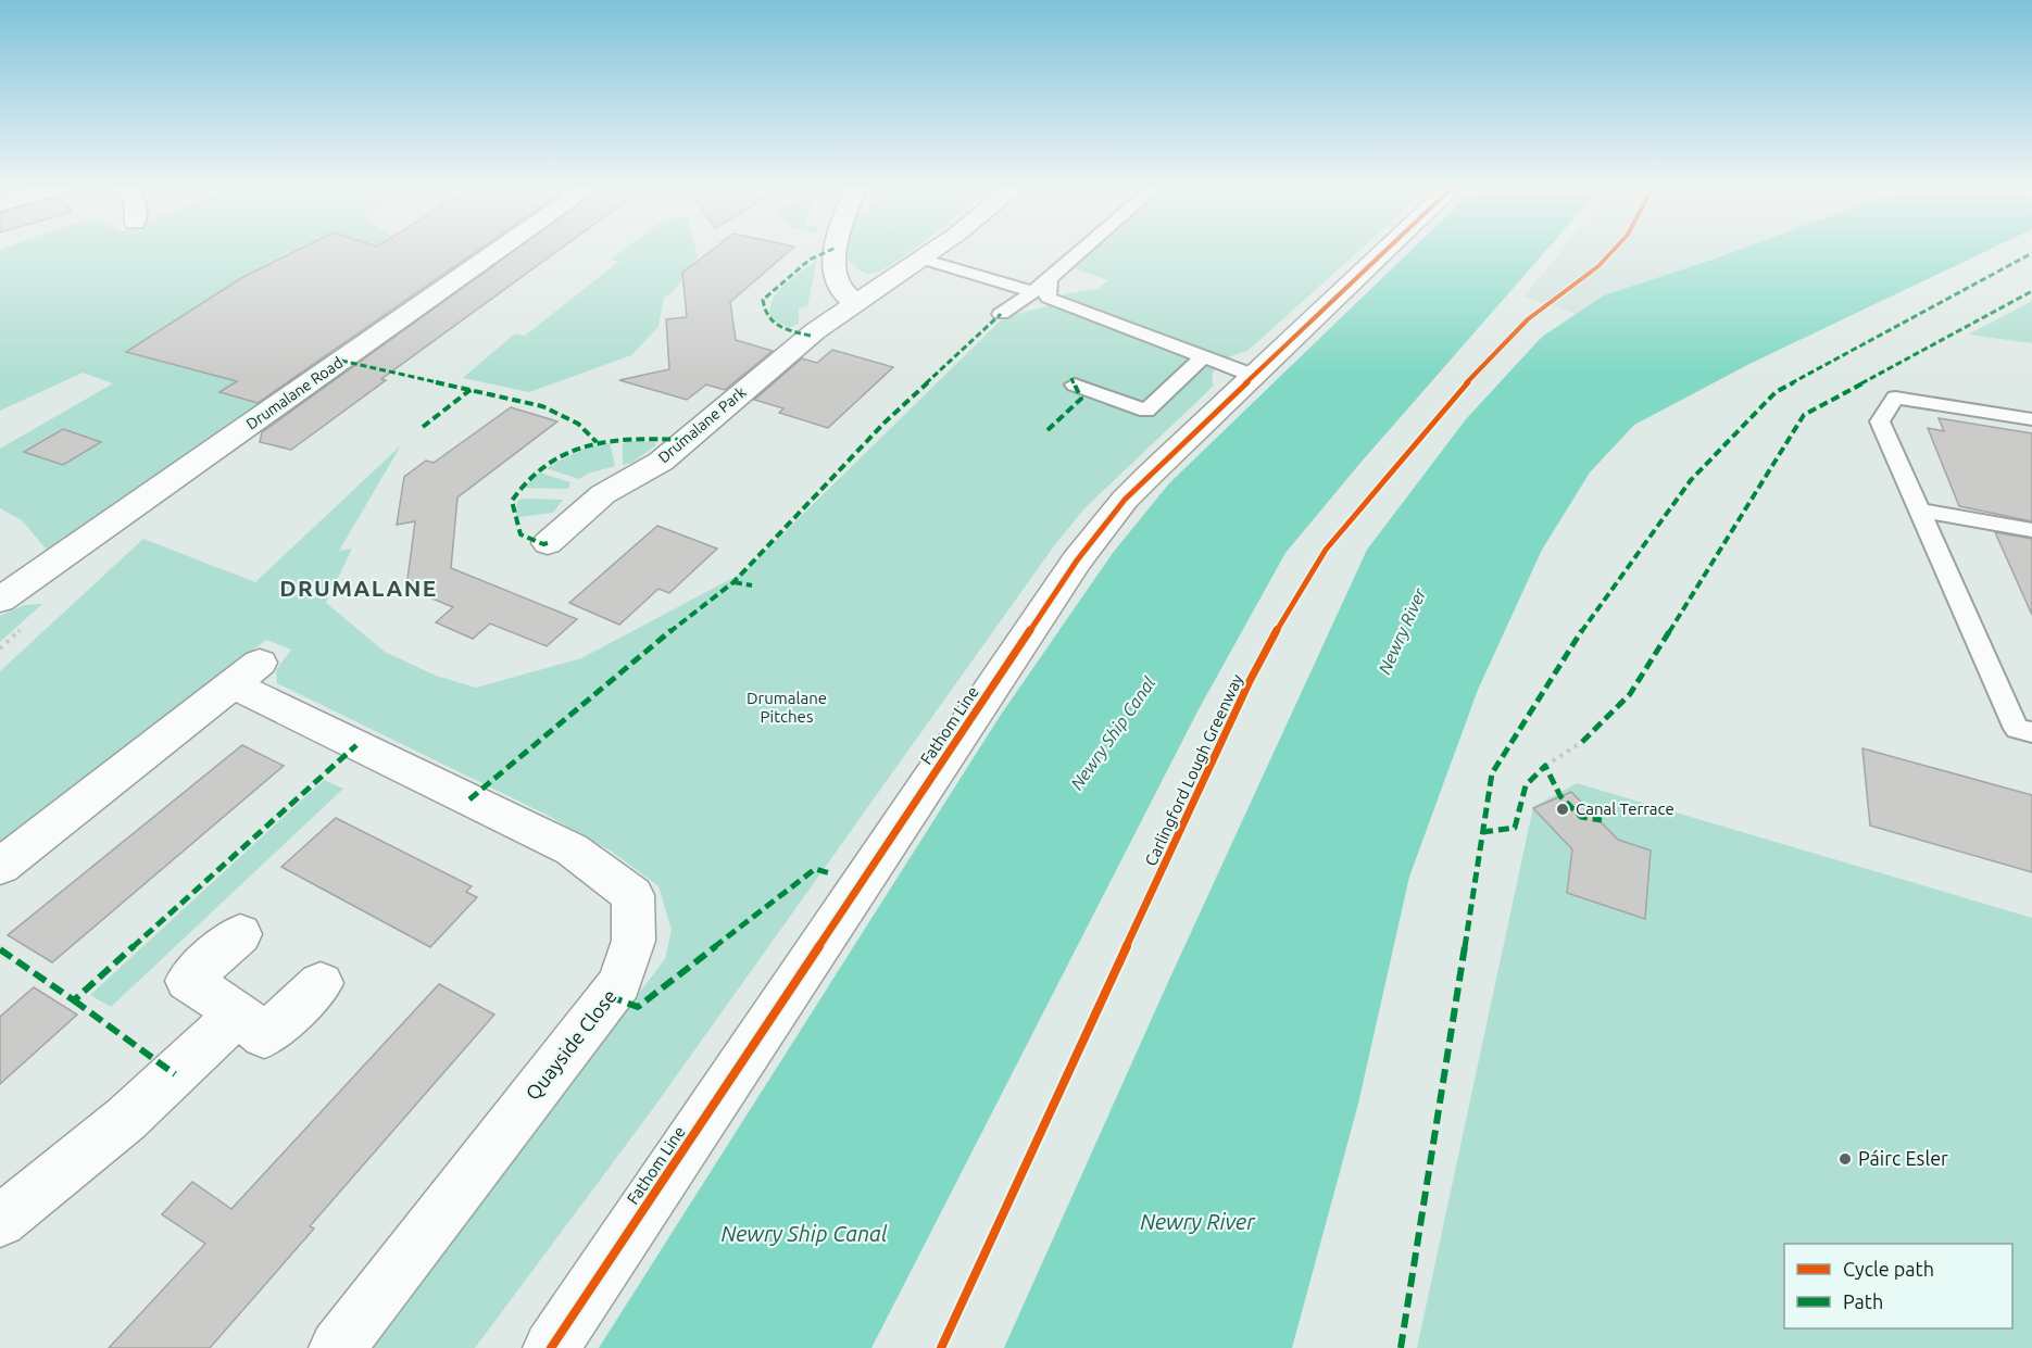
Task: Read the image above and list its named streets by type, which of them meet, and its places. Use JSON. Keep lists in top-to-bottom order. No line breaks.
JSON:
{"streets":{"street":["Drumalane Road","Drumalane Park","Fathom Line","Quayside Close"],"cycle path":["Carlingford Lough Greenway"]},"districts":["DRUMALANE"],"water":["Newry River","Newry Ship Canal"],"parks":["Drumalane Pitches"],"places":["Canal Terrace","Páirc Esler"],"legend":["Cycle path","Path"]}
